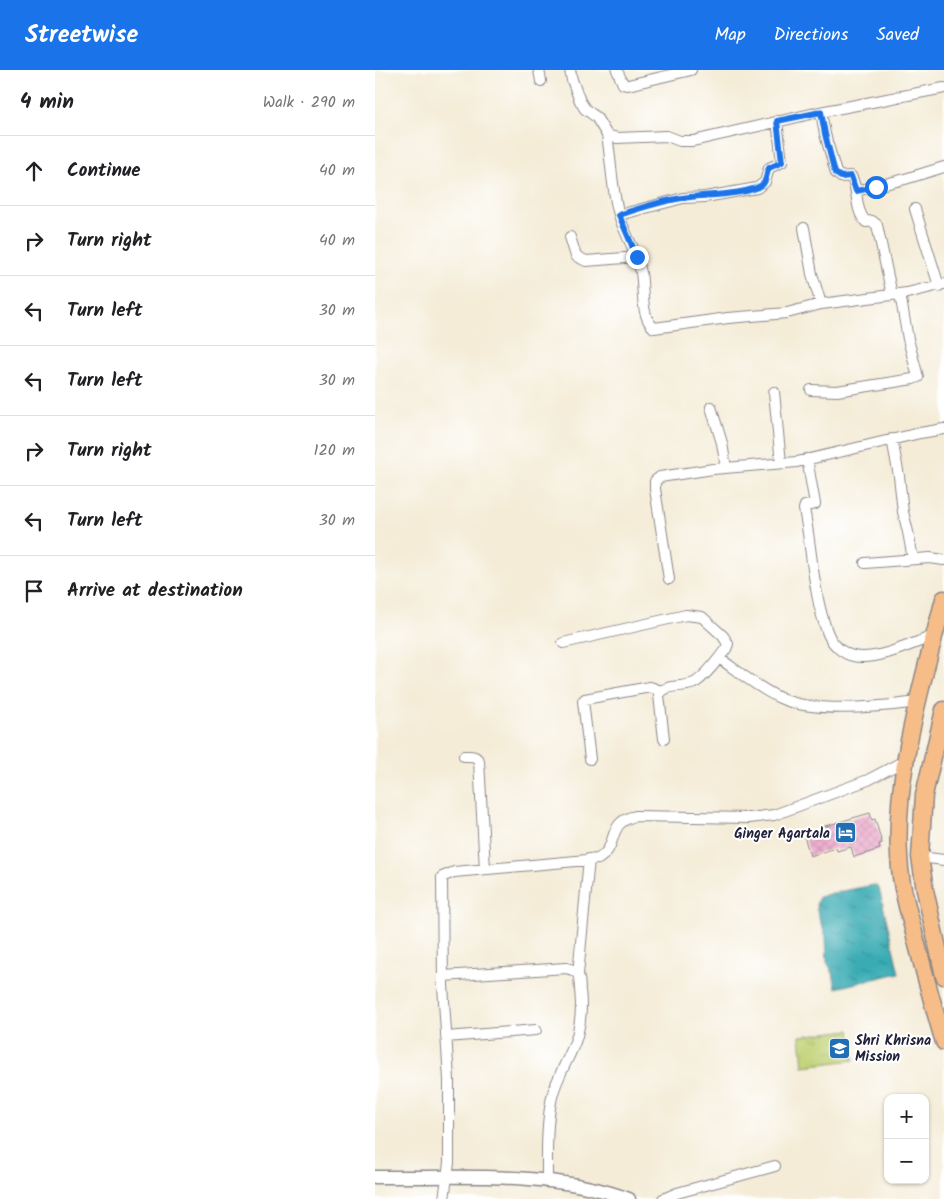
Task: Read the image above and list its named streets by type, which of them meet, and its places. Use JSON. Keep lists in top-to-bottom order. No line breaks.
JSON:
{"places":{"hotel":["Ginger Agartala"],"school or university":["Shri Khrisna Mission"]},"page":{"header":"Streetwise","nav":["Map","Directions","Saved"],"heading":["4 min","Walk · 290 m"],"list":[["Continue","40 m"],["Turn right","40 m"],["Turn left","30 m"],["Turn left","30 m"],["Turn right","120 m"],["Turn left","30 m"],"Arrive at destination"],"map_buttons":["+","−"]}}
